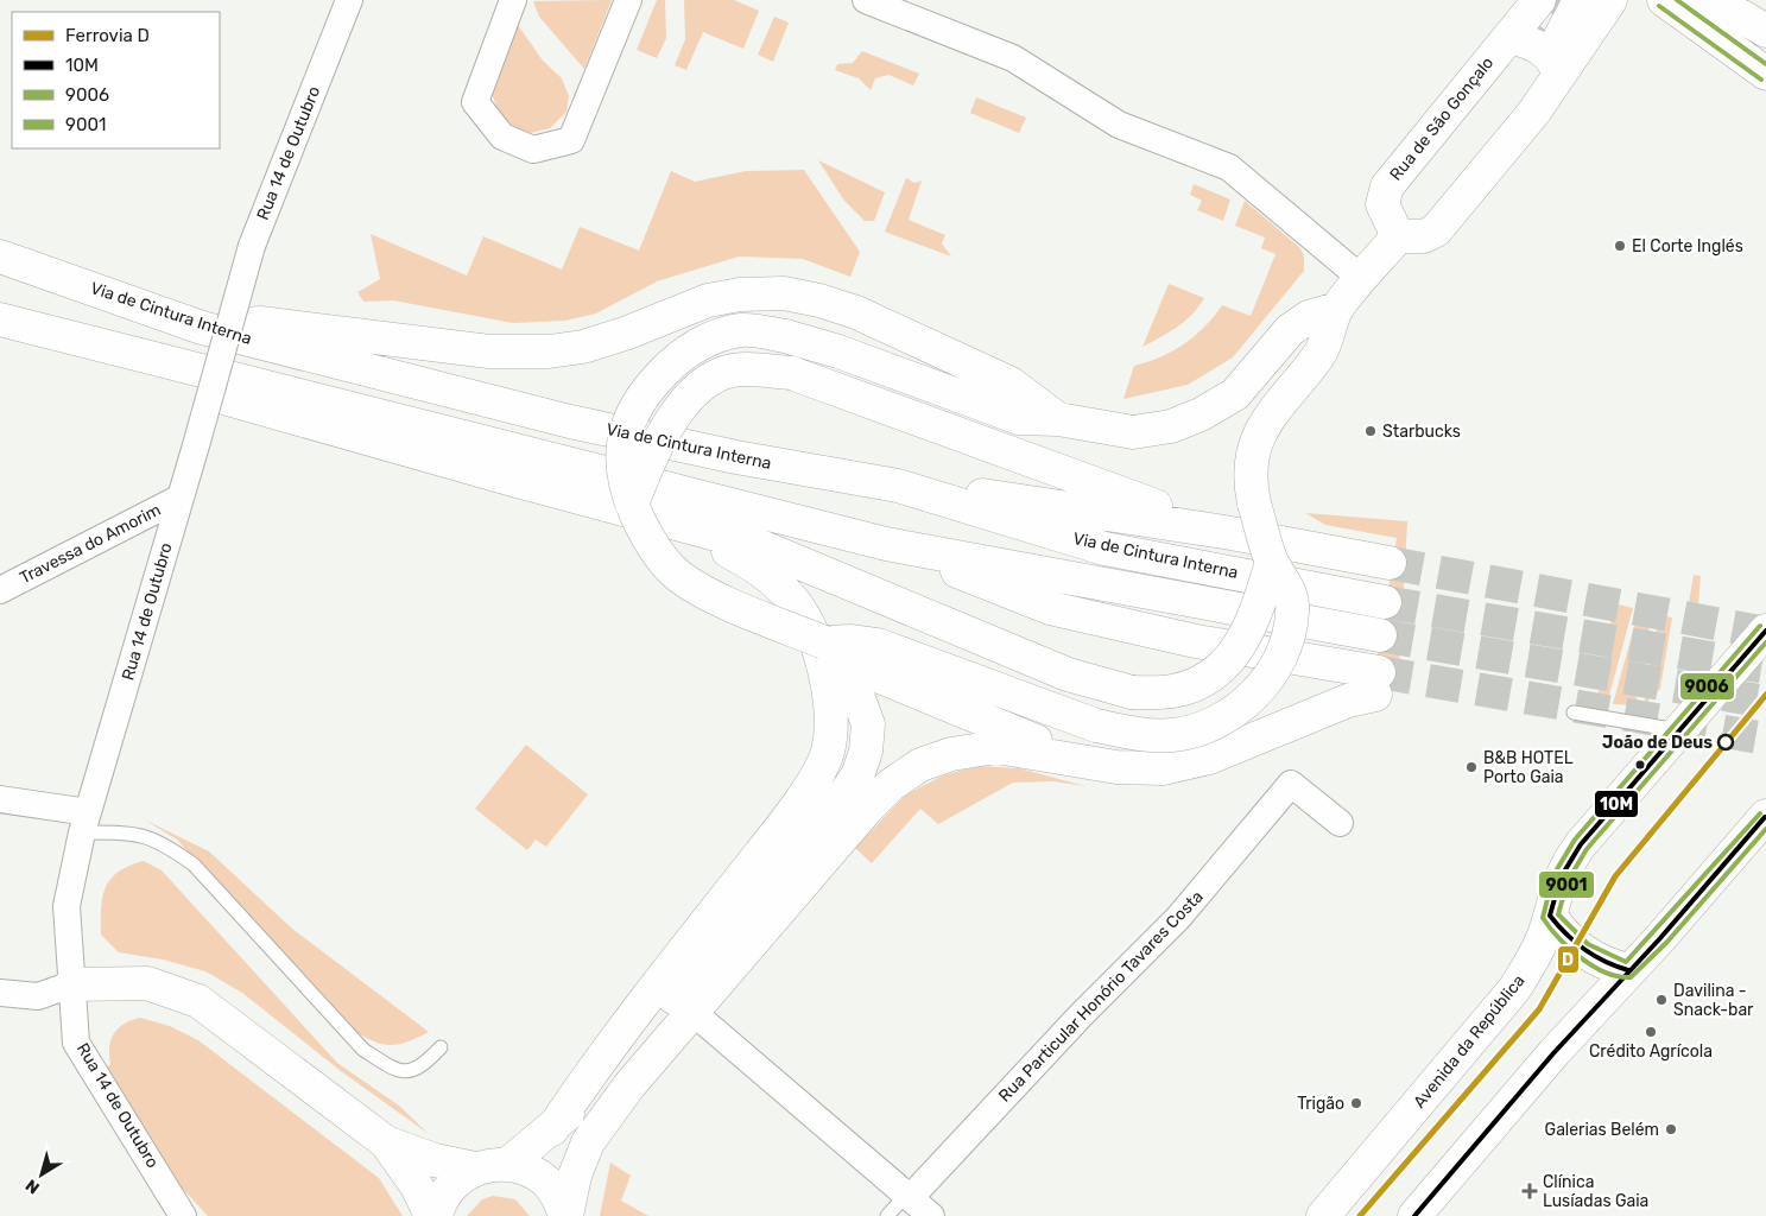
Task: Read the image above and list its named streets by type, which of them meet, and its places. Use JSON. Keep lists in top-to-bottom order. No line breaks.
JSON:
{"streets":{"main road":["Rua de São Gonçalo","Via de Cintura Interna","Avenida da República"],"street":["Rua 14 de Outubro","Travessa do Amorim","Rua Particular Honório Tavares Costa"]},"crossings":[["Rua 14 de Outubro","Travessa do Amorim"]],"places":{"other":["El Corte Inglés","Starbucks","João de Deus","B&B HOTEL Porto Gaia","Davilina - Snack-bar","Crédito Agrícola","Trigão","Galerias Belém"],"health":["Clínica Lusíadas Gaia"]},"lines":["transit line 9001","transit line 9006","transit line 10M","rail line D"],"legend":["Ferrovia D","10M","9006","9001"],"north":"bottom left"}
